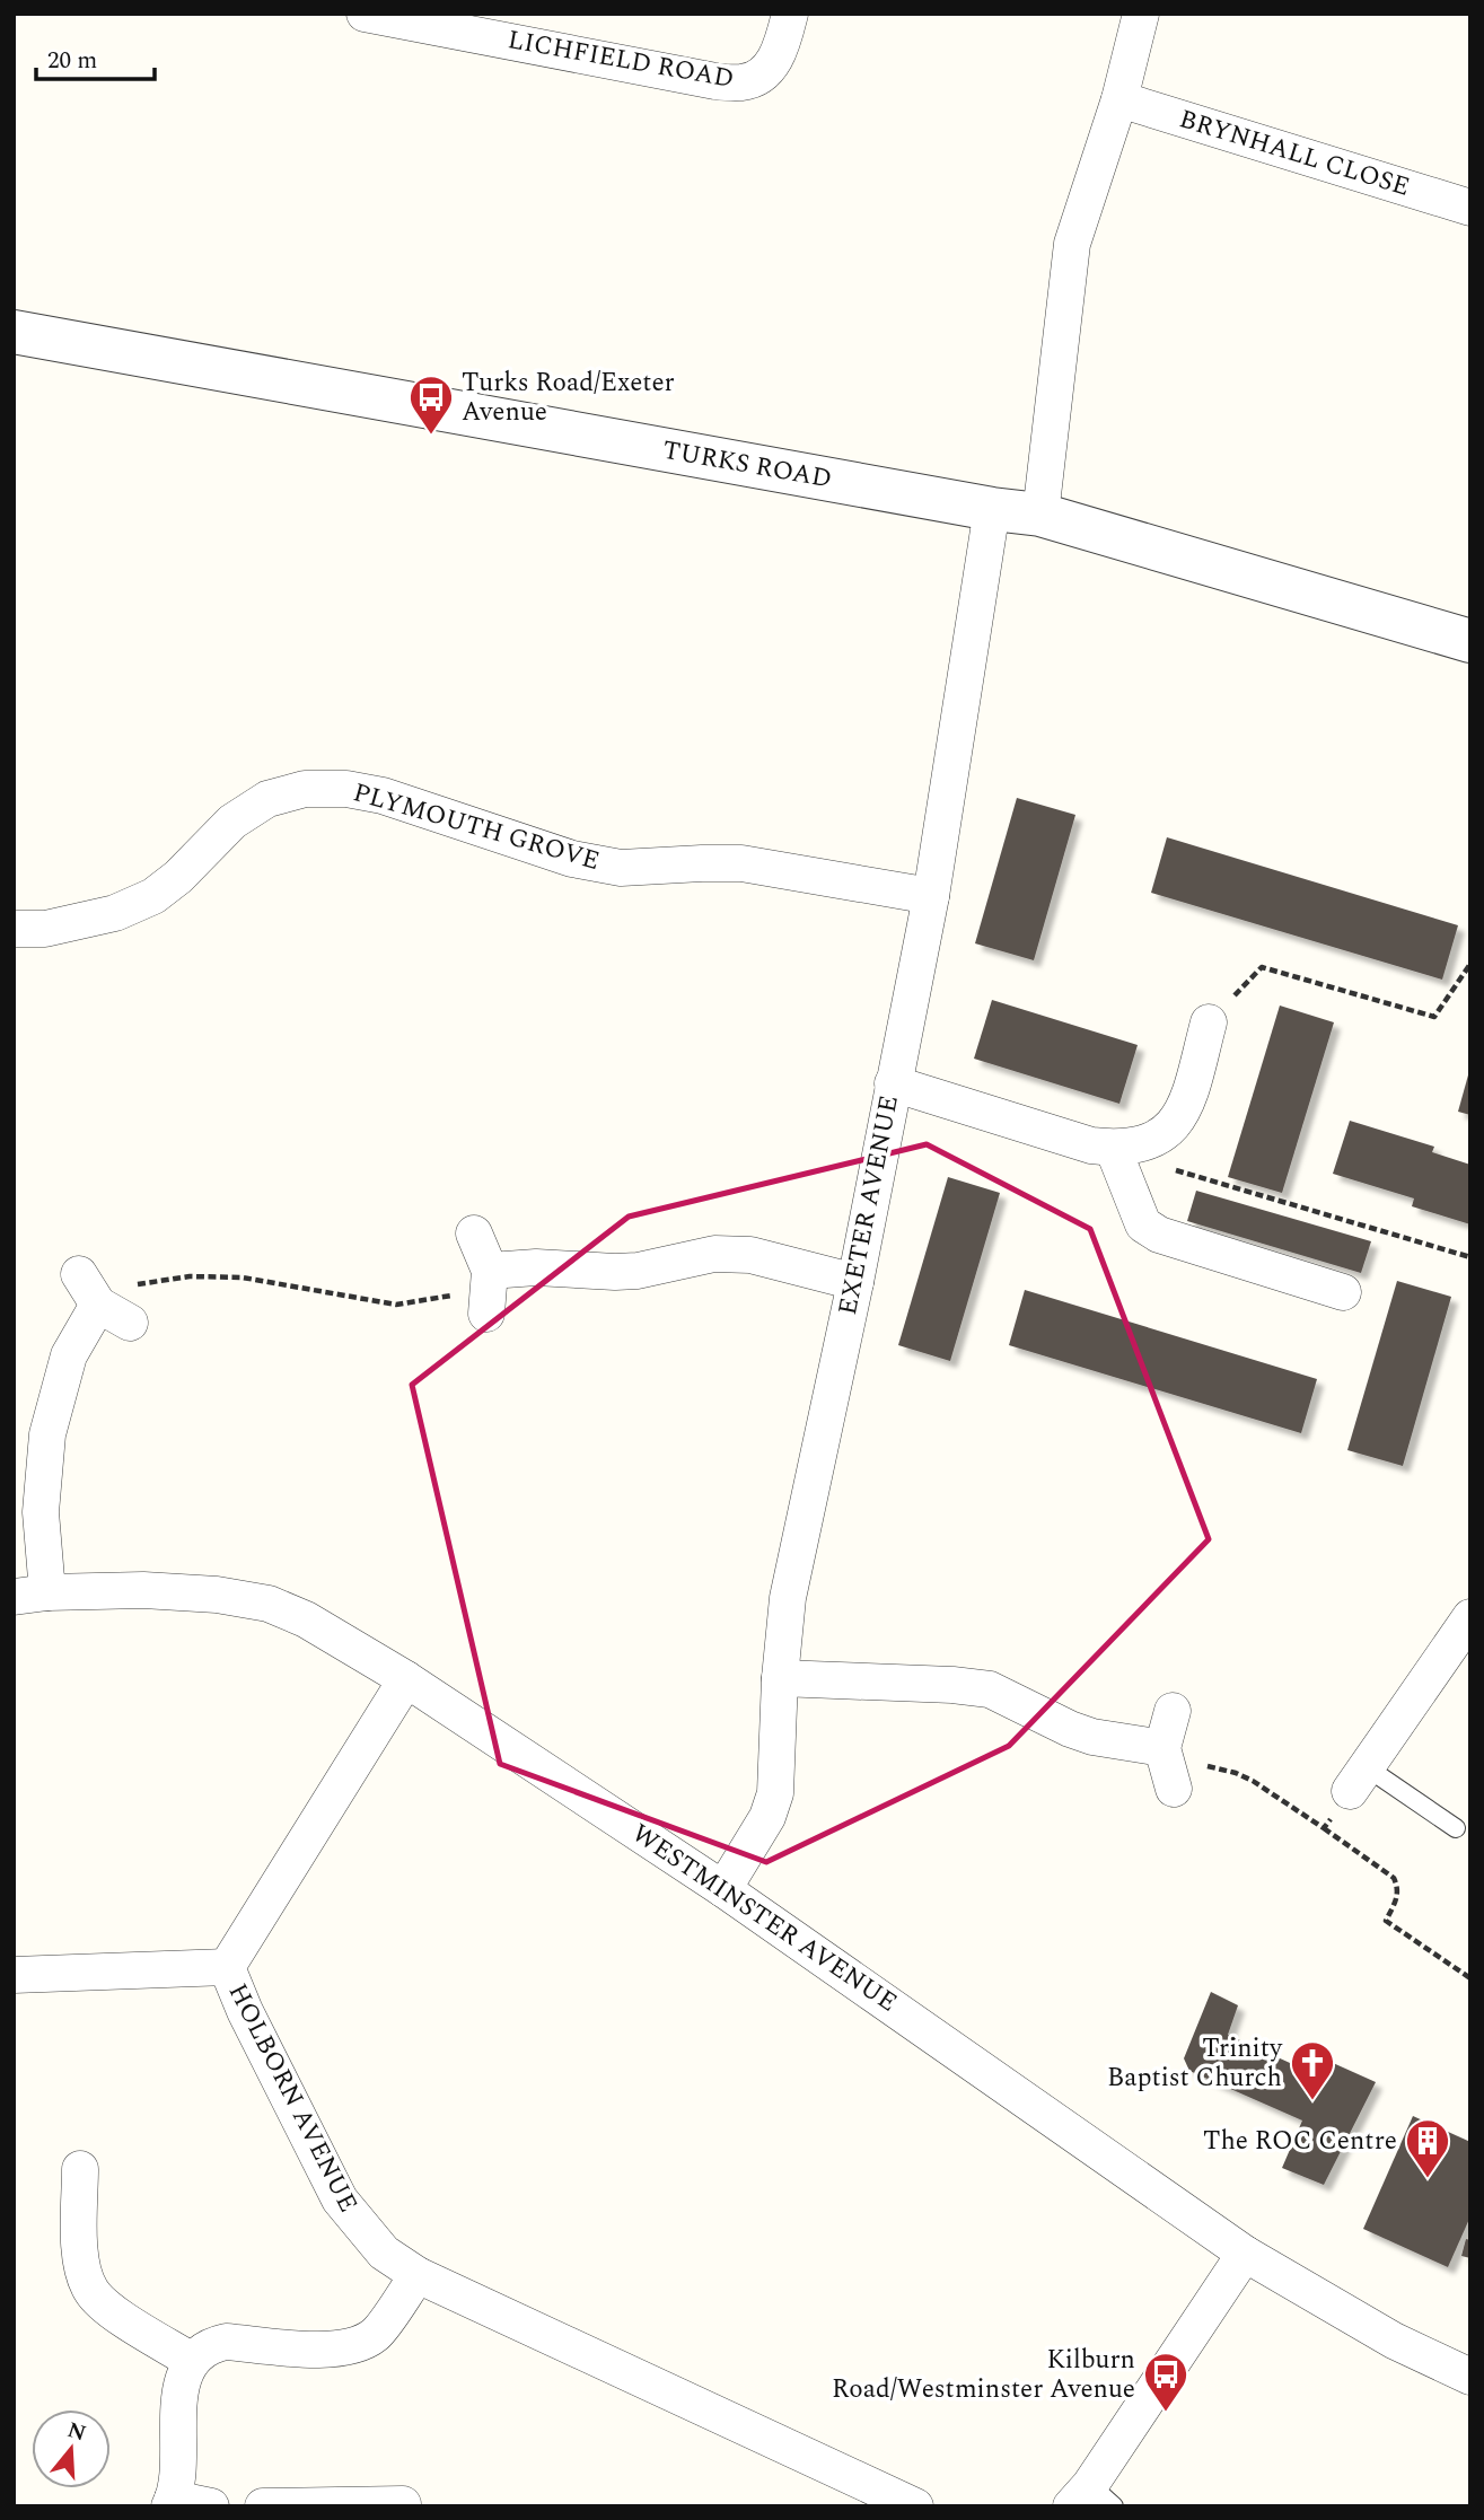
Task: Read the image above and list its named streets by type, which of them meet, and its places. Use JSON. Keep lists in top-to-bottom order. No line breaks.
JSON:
{"streets":{"street":["LICHFIELD ROAD","BRYNHALL CLOSE","TURKS ROAD","PLYMOUTH GROVE","EXETER AVENUE","WESTMINSTER AVENUE","HOLBORN AVENUE"]},"crossings":[["TURKS ROAD","EXETER AVENUE"],["PLYMOUTH GROVE","EXETER AVENUE"],["EXETER AVENUE","WESTMINSTER AVENUE"],["WESTMINSTER AVENUE","HOLBORN AVENUE"]],"places":{"bus stop":["Turks Road/Exeter Avenue","Kilburn Road/Westminster Avenue"],"church":["Trinity Baptist Church"],"building":["The ROC Centre"]},"scale_bar":"20 m","north":"top"}
